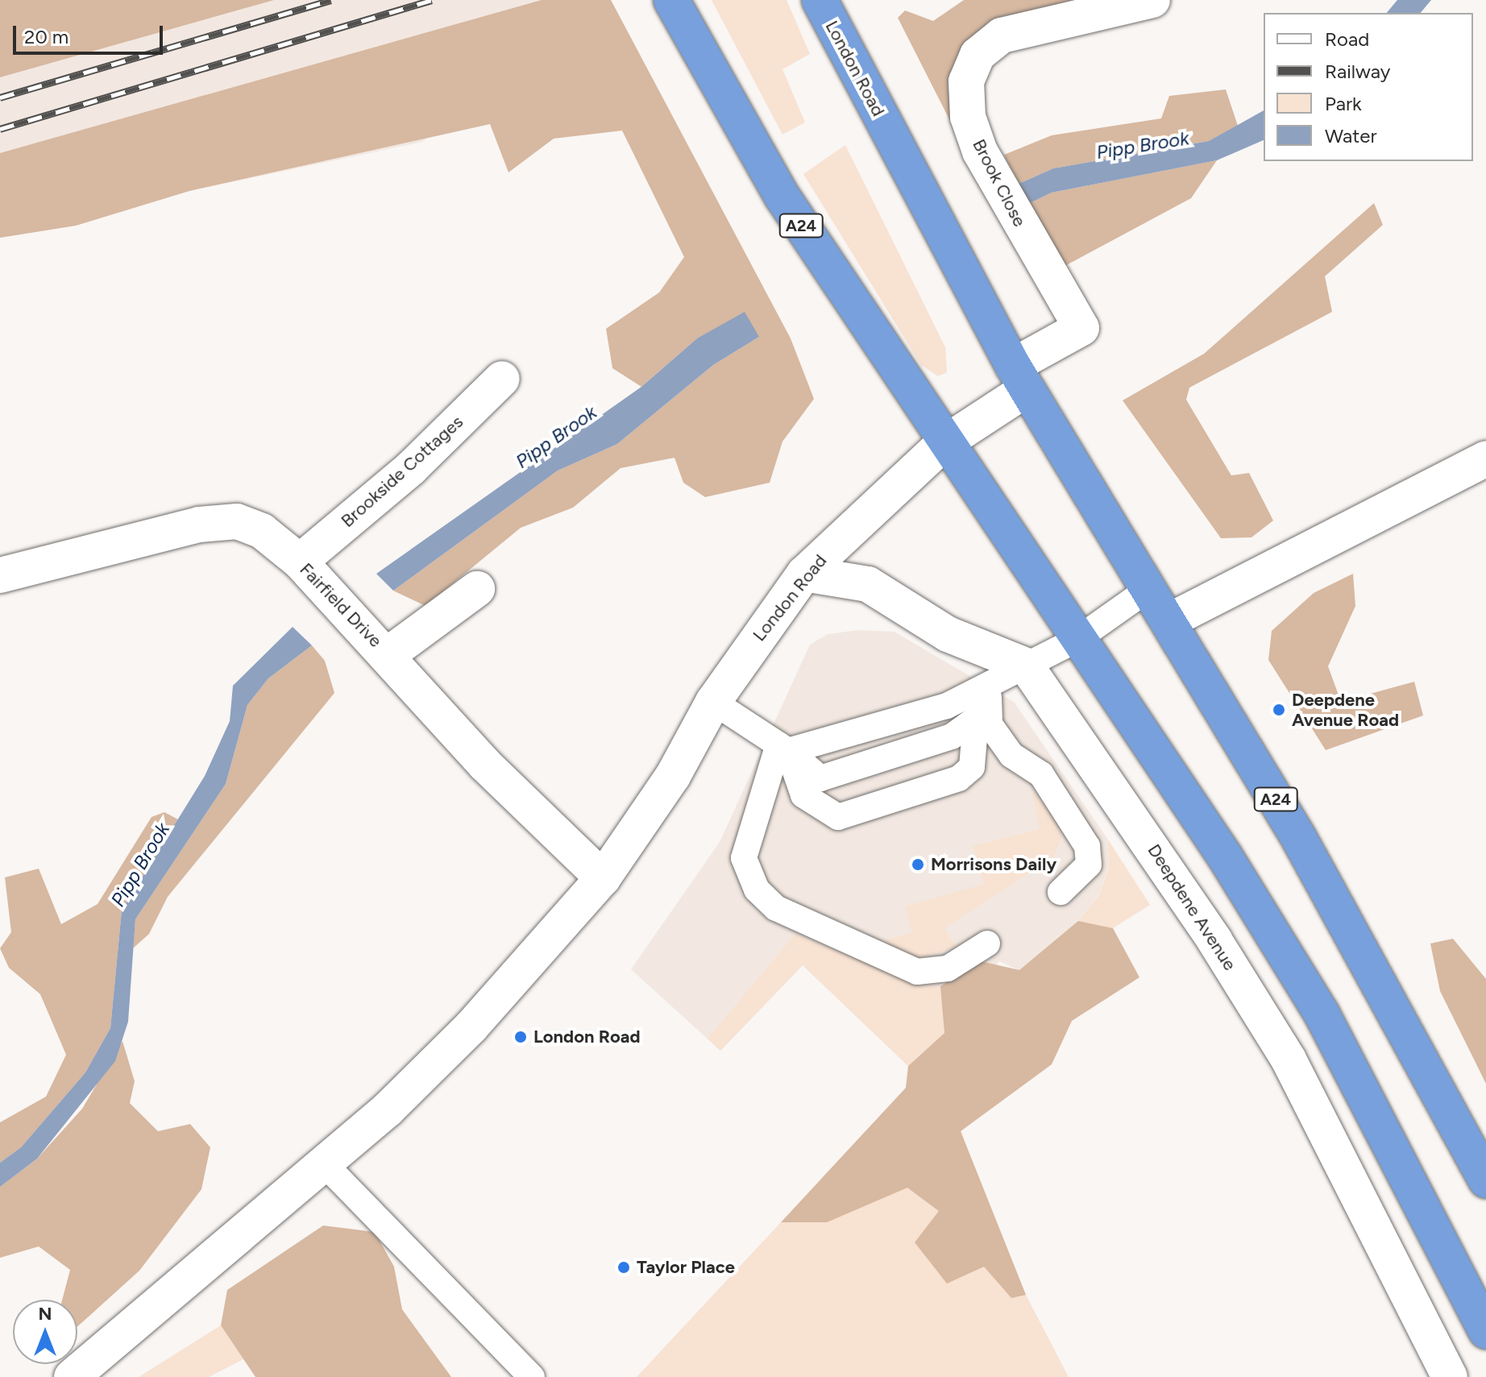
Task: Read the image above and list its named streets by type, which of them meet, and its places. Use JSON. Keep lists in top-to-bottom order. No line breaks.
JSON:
{"streets":{"highway":["London Road","A24"],"street":["Brook Close","Brookside Cottages","Fairfield Drive","Deepdene Avenue"]},"crossings":[["London Road","Brook Close"],["London Road","A24"],["London Road","Fairfield Drive"],["Brook Close","A24"],["Brookside Cottages","Fairfield Drive"]],"water":["Pipp Brook"],"places":["Deepdene Avenue Road","Morrisons Daily","London Road","Taylor Place"],"legend":["Road","Railway","Park","Water"],"scale_bar":"20 m","north":"top"}
